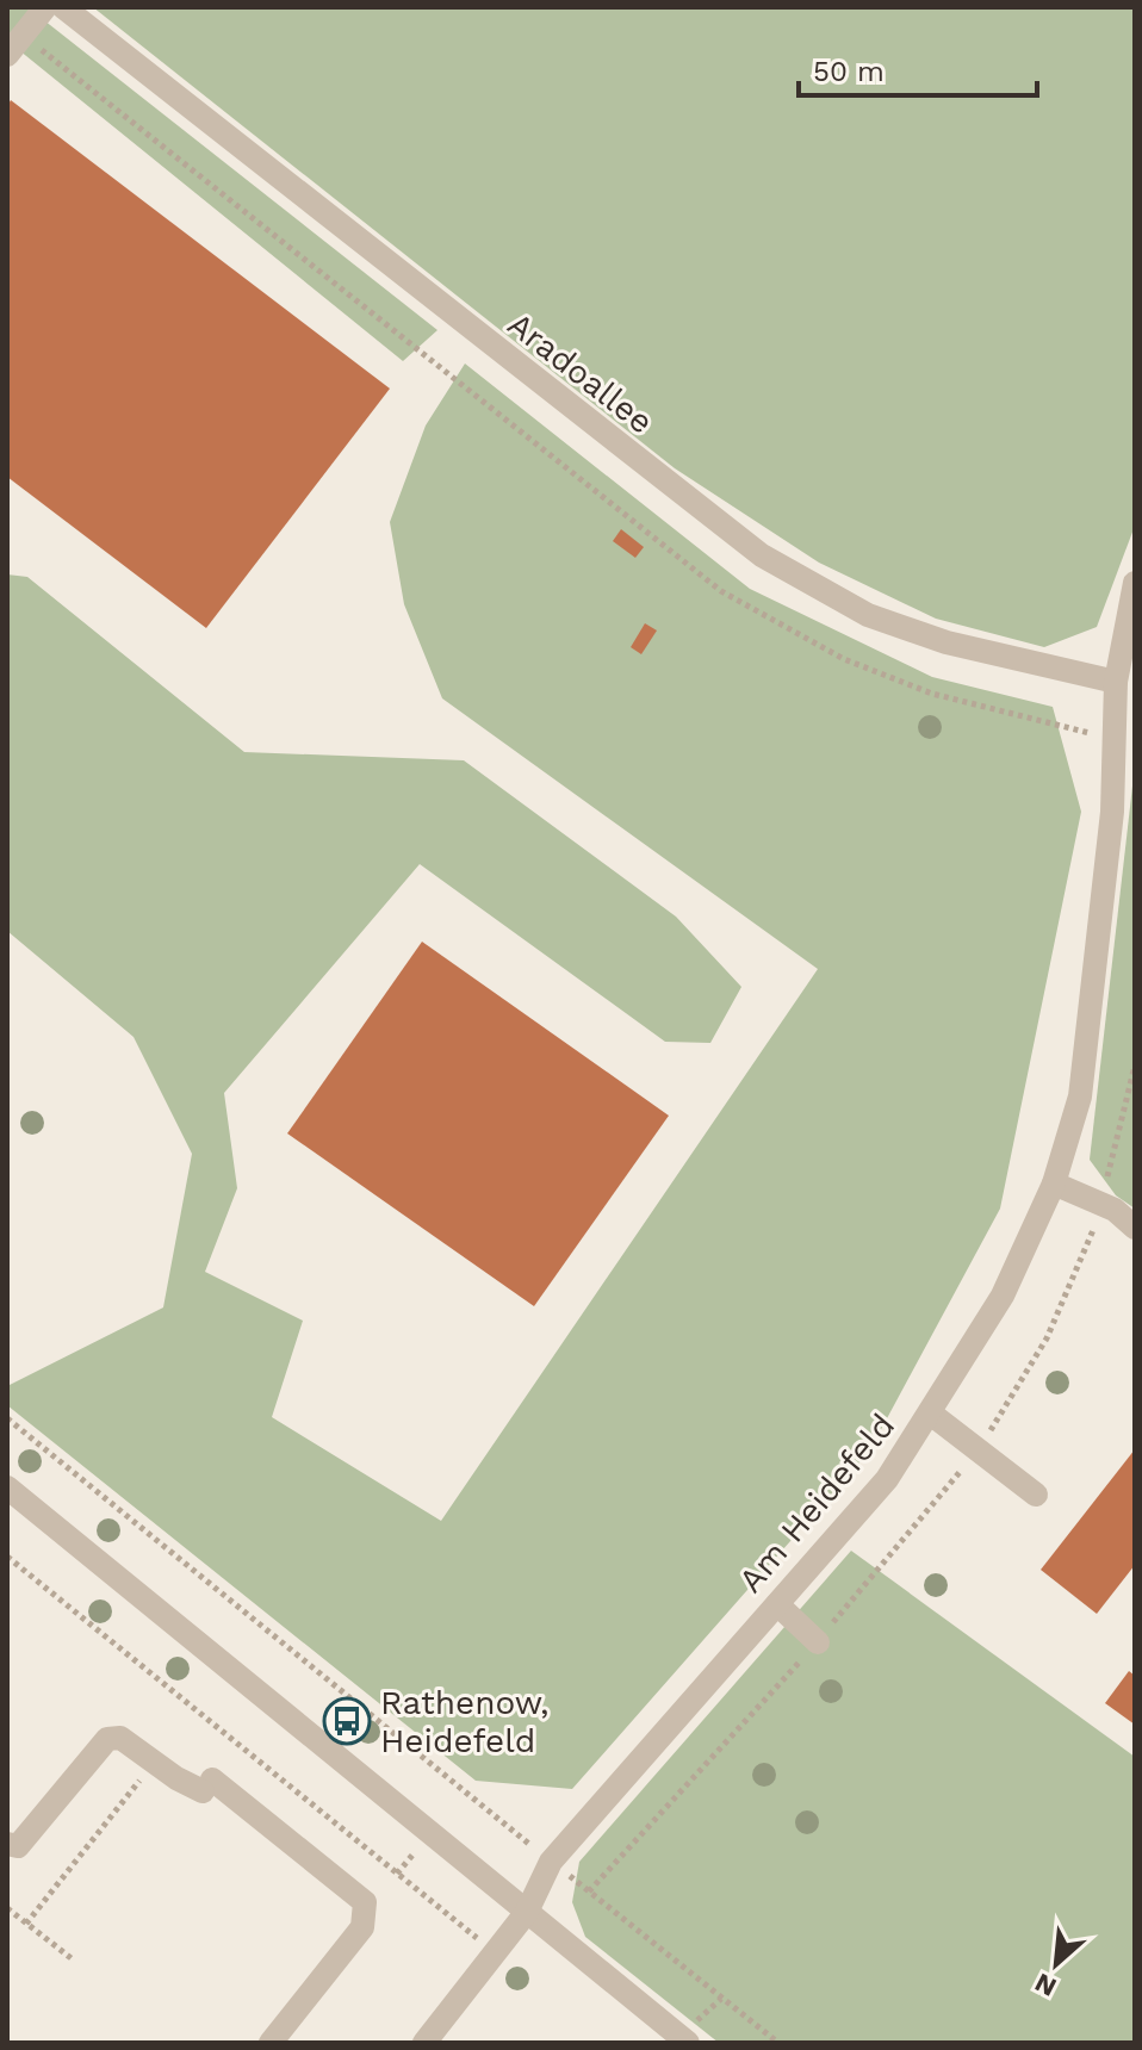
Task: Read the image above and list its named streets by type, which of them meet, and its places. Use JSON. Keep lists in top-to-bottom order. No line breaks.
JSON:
{"streets":{"street":["Aradoallee","Am Heidefeld"]},"crossings":[["Aradoallee","Am Heidefeld"]],"places":{"bus stop":["Rathenow, Heidefeld"]},"scale_bar":"50 m","north":"bottom left"}
